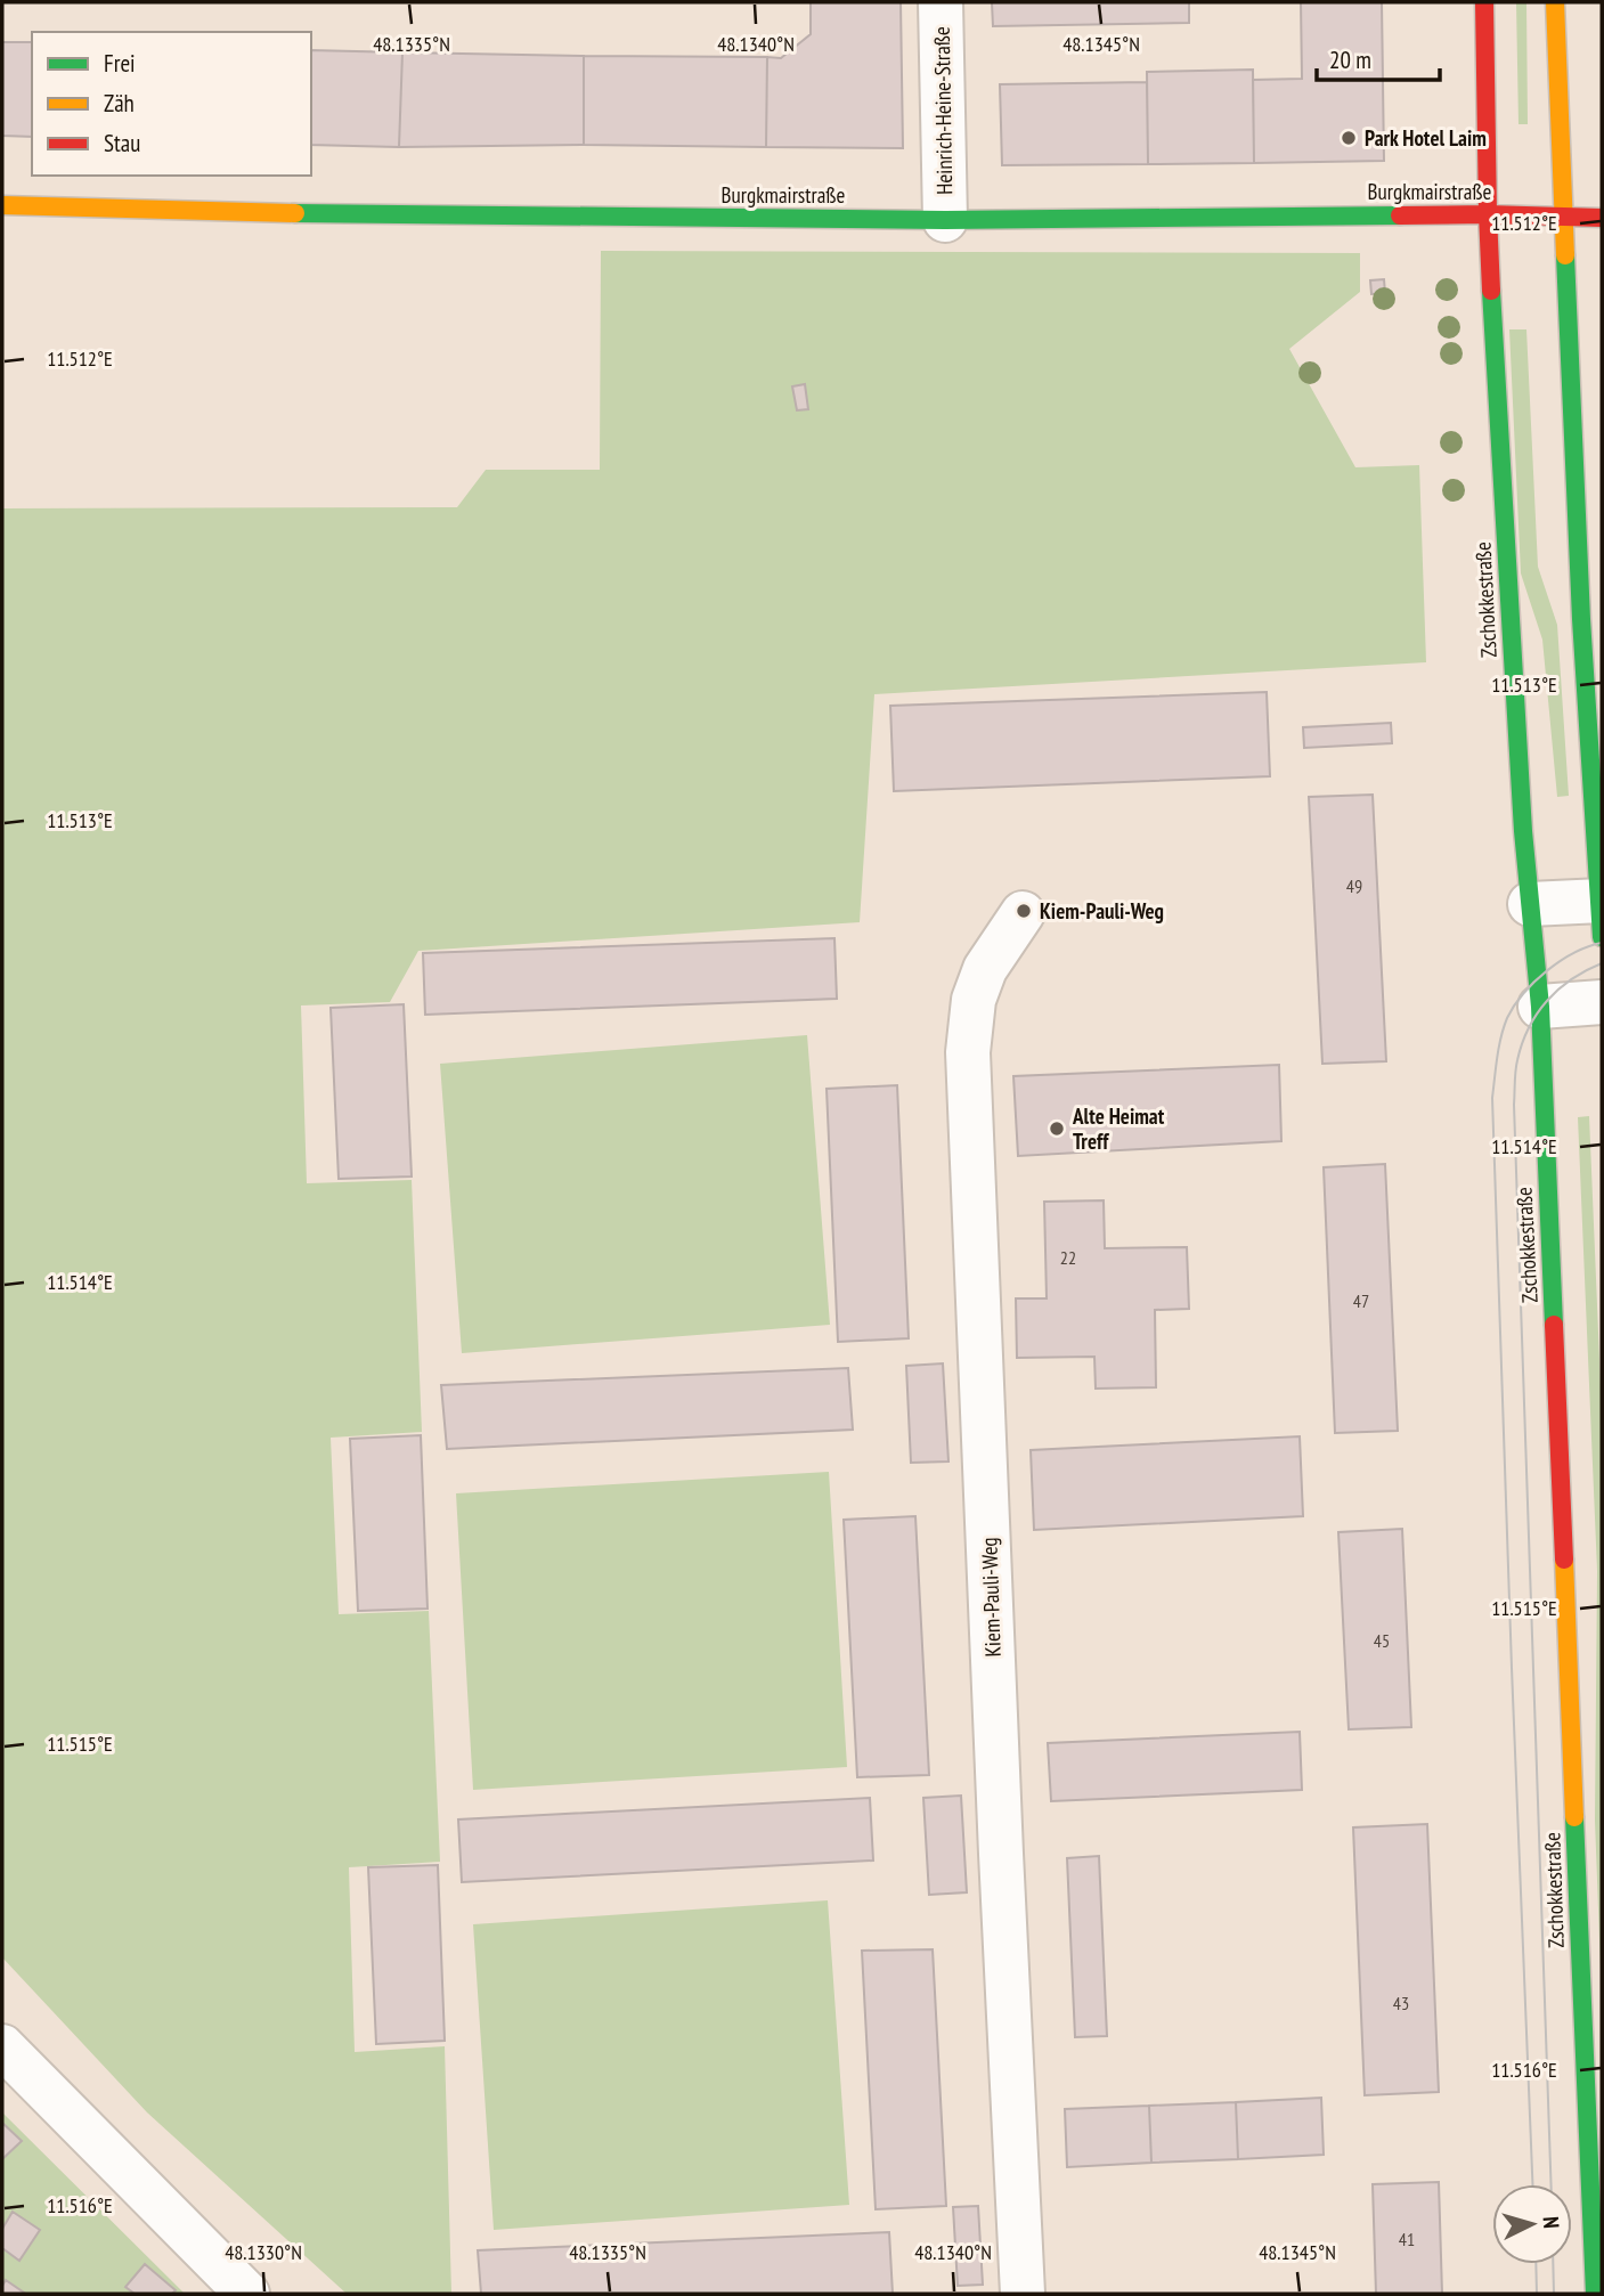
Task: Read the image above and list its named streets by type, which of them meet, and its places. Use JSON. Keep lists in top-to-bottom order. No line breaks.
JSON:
{"streets":{"main road":["Burgkmairstraße","Zschokkestraße"],"street":["Heinrich-Heine-Straße","Kiem-Pauli-Weg"]},"crossings":[["Heinrich-Heine-Straße","Burgkmairstraße"],["Burgkmairstraße","Zschokkestraße"]],"places":["Park Hotel Laim","Kiem-Pauli-Weg","Alte Heimat Treff"],"house_numbers":["49","22","47","45","43","41"],"legend":["Frei","Zäh","Stau"],"scale_bar":"20 m","north":"right","coordinates":["48.1335°N","48.1340°N","48.1345°N","11.512°E","11.513°E","11.514°E","11.515°E","11.516°E","48.1330°N"]}
